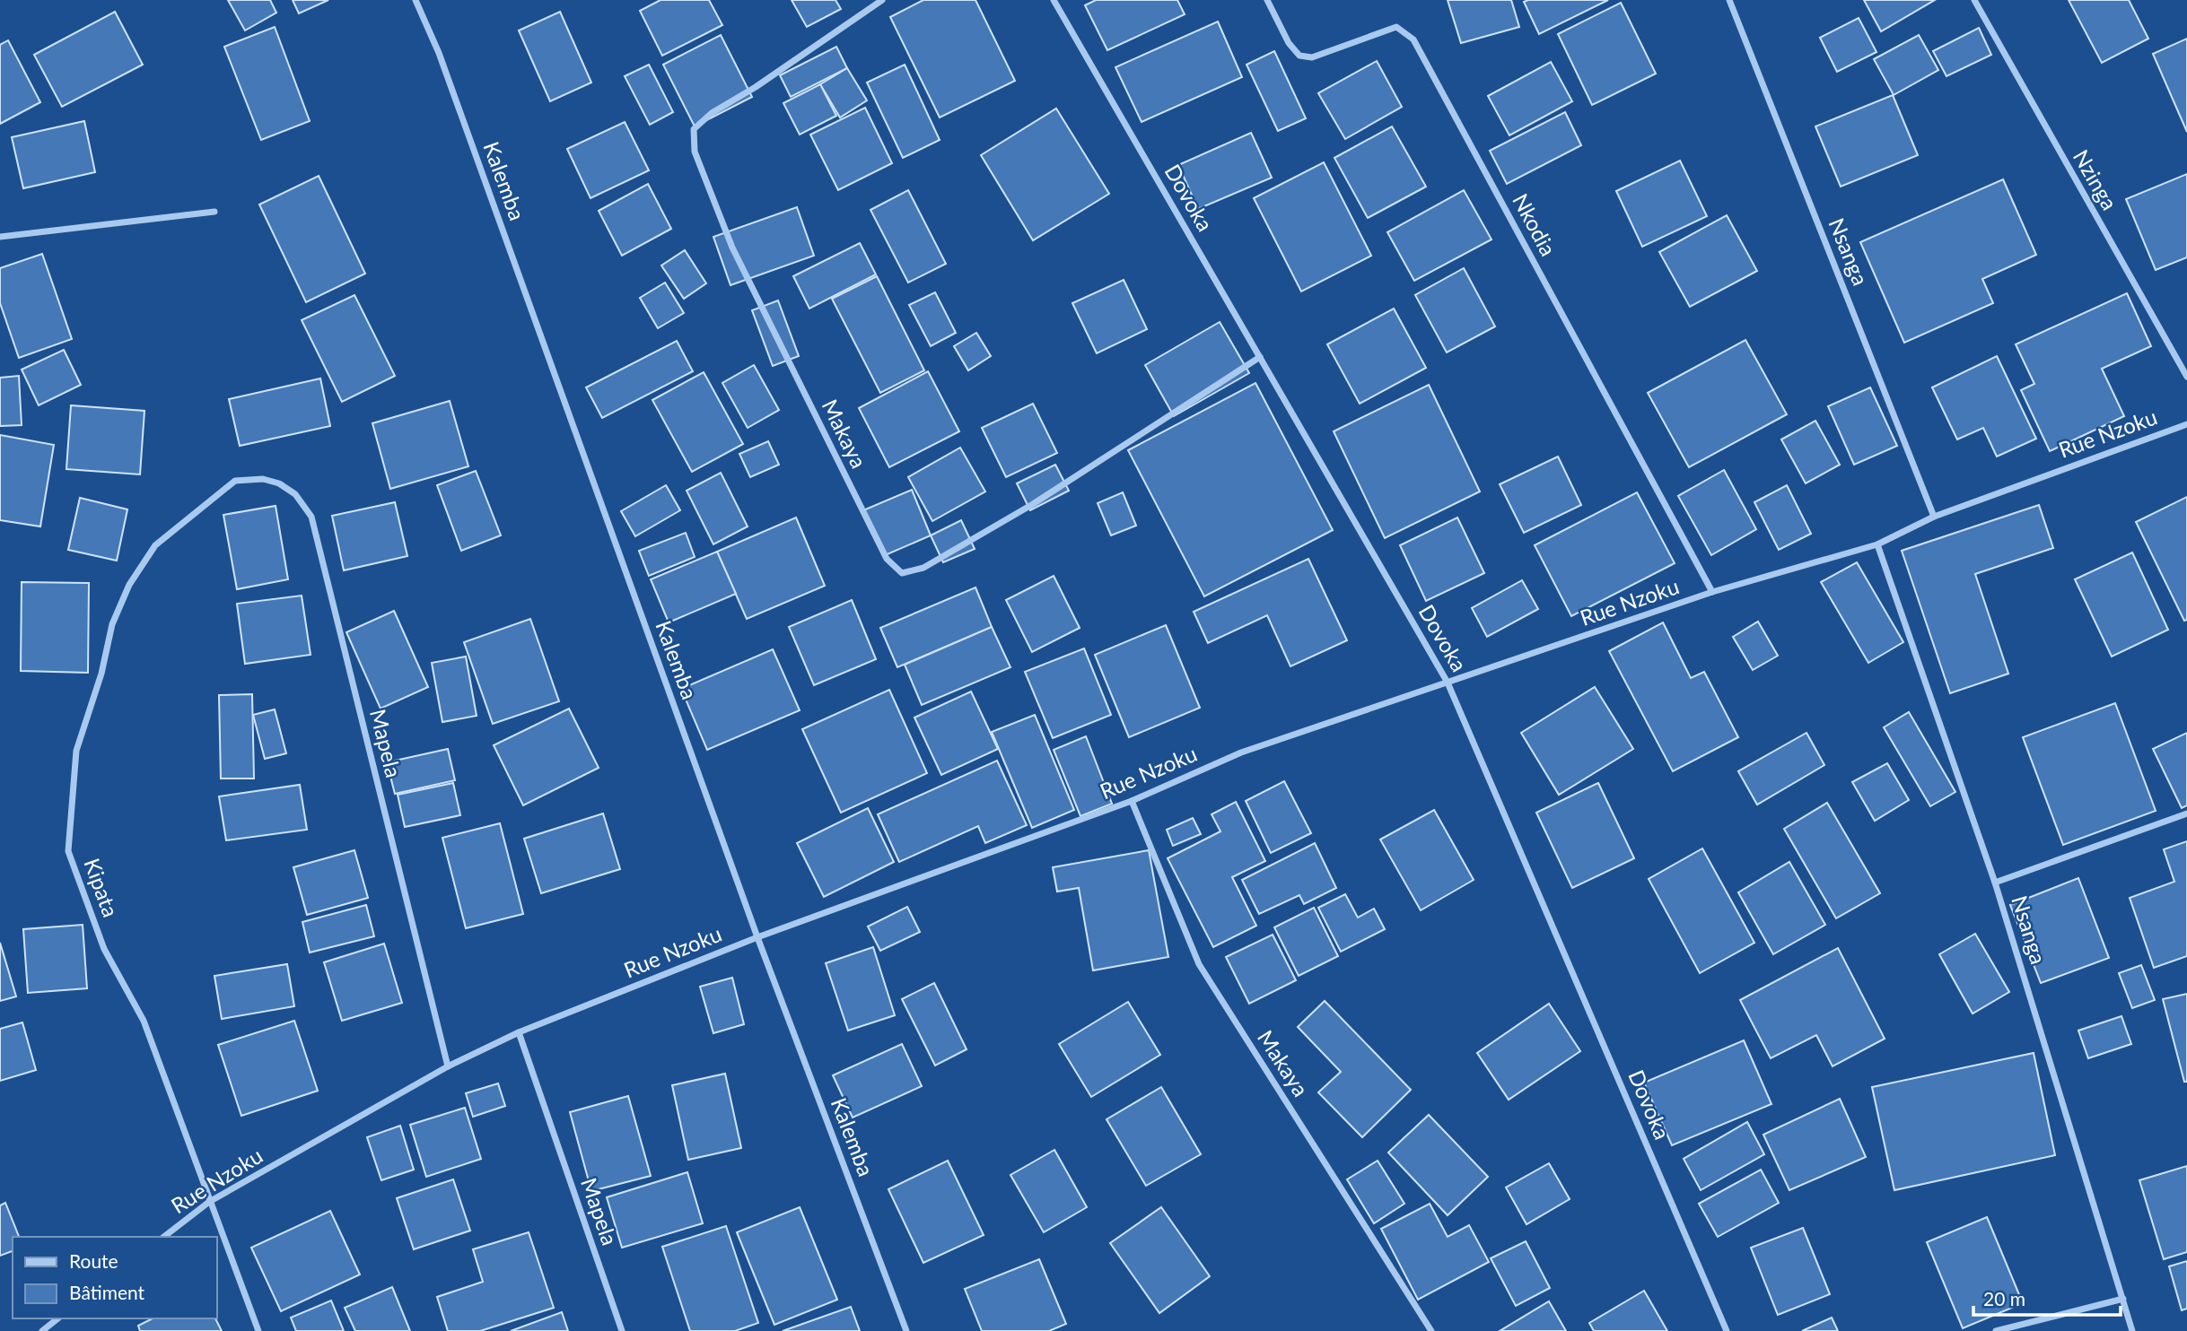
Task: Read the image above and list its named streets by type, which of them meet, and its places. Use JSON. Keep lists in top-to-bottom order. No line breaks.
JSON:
{"streets":{"street":["Nzinga","Kalemba","Dovoka","Nkodia","Nsanga","Makaya","Rue Nzoku","Mapela","Kipata"]},"crossings":[["Kalemba","Rue Nzoku"],["Dovoka","Makaya"],["Dovoka","Rue Nzoku"],["Nkodia","Rue Nzoku"],["Nsanga","Rue Nzoku"],["Makaya","Rue Nzoku"],["Rue Nzoku","Mapela"],["Rue Nzoku","Kipata"],["Mapela","Kipata"]],"legend":["Route","Bâtiment"],"scale_bar":"20 m"}
